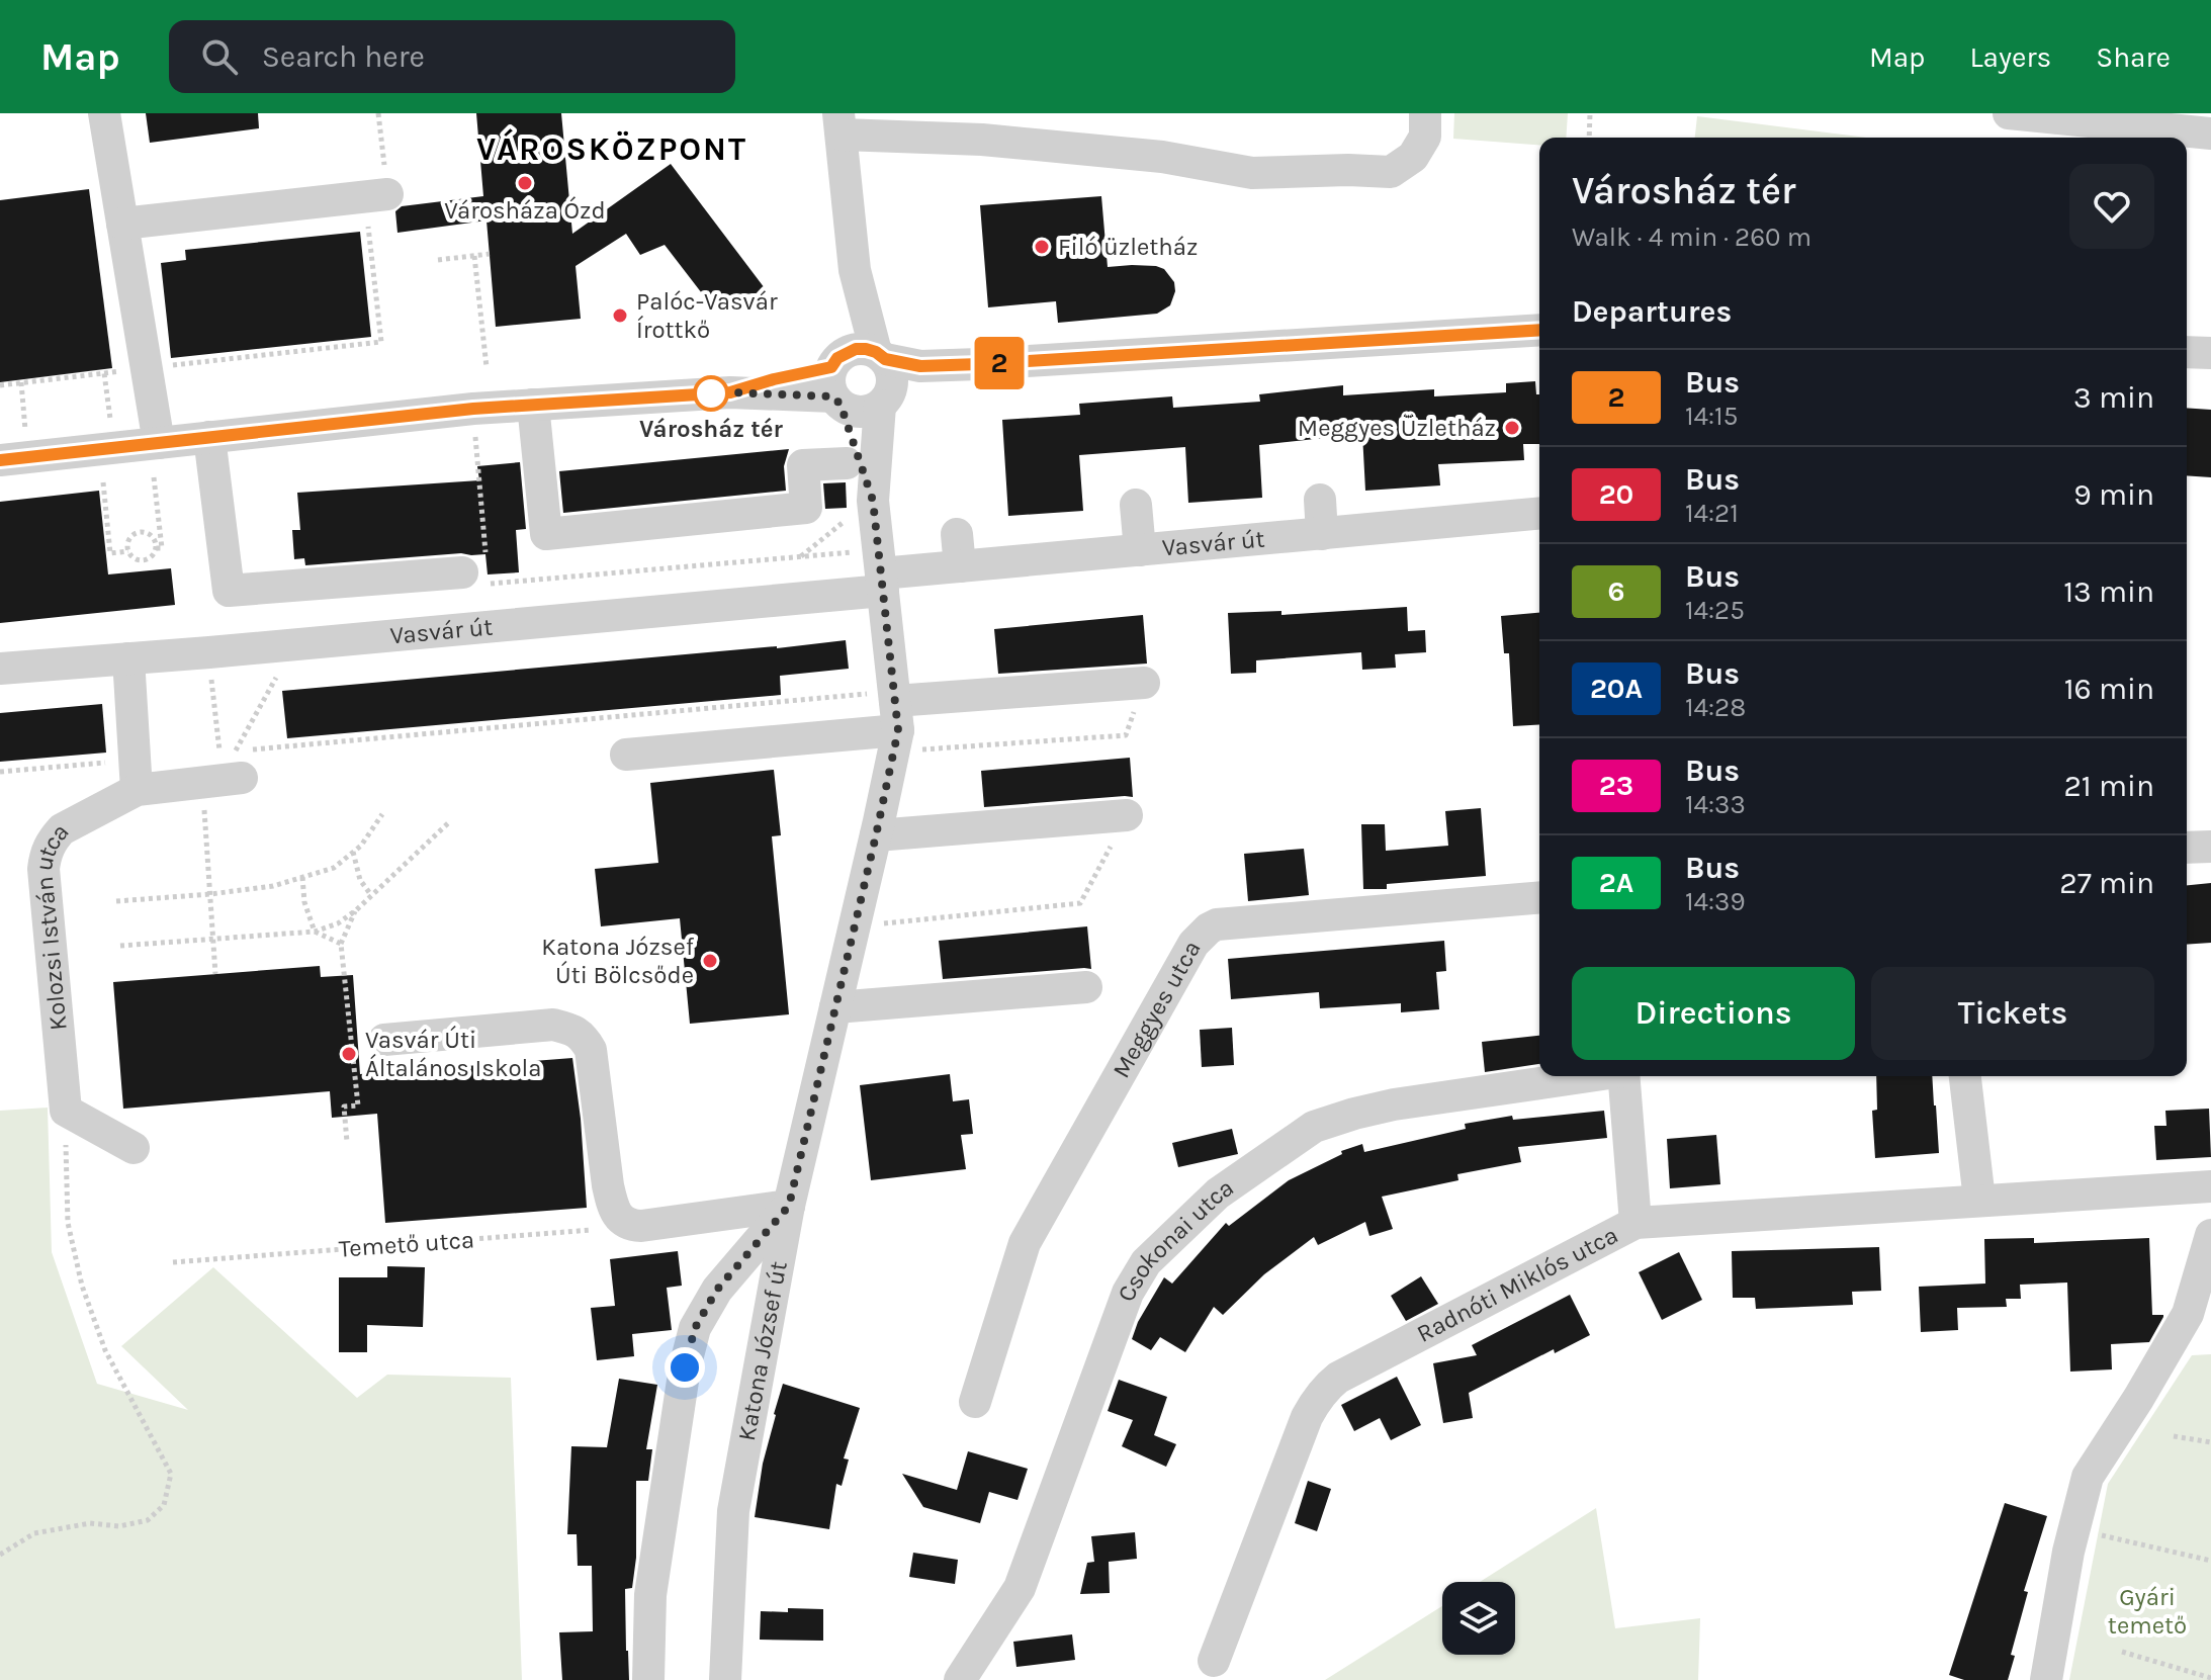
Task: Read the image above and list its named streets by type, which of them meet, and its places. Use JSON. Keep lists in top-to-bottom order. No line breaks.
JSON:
{"streets":{"street":["Vasvár út","Kolozsi István utca","Meggyes utca","Csokonai utca","Radnóti Miklós utca","Katona József út"],"path":["Temető utca"]},"crossings":[["Vasvár út","Katona József út"]],"districts":["VÁROSKÖZPONT"],"parks":["Gyári temető"],"places":["Városháza Ózd","Filó üzletház","Palóc-Vasvár Írottkő","Városház tér","Meggyes Üzletház","Katona József Úti Bölcsőde","Vasvár Úti Általános Iskola"],"lines":["bus line 2"],"page":{"header":"Map","search":"Search here","nav":["Map","Layers","Share"],"on_map":"2","heading":[["Városház tér","Walk · 4 min · 260 m"],"Departures"],"list":[{"mark":"2","name":"Bus","note":"14:15","value":"3 min"},{"mark":"20","name":"Bus","note":"14:21","value":"9 min"},{"mark":"6","name":"Bus","note":"14:25","value":"13 min"},{"mark":"20A","name":"Bus","note":"14:28","value":"16 min"},{"mark":"23","name":"Bus","note":"14:33","value":"21 min"},{"mark":"2A","name":"Bus","note":"14:39","value":"27 min"}],"buttons":["Directions","Tickets"]}}
